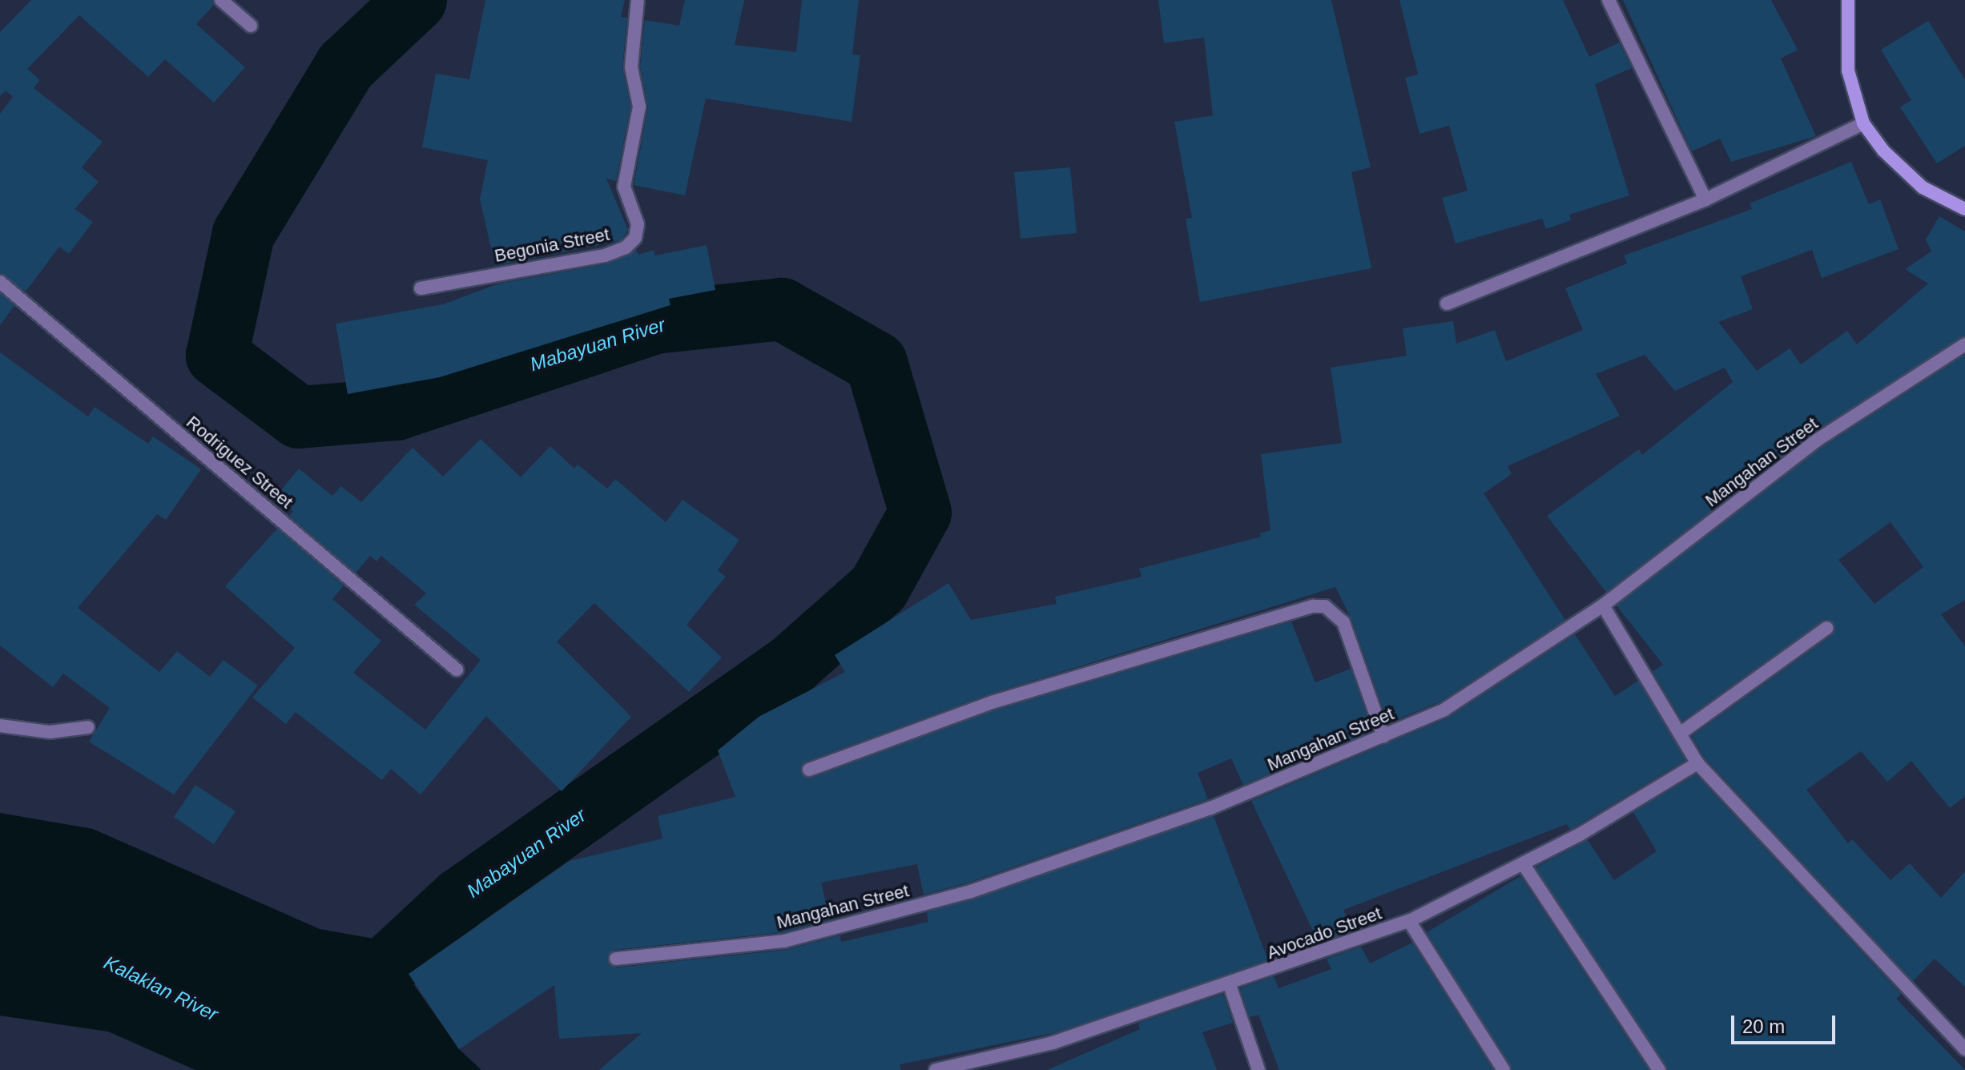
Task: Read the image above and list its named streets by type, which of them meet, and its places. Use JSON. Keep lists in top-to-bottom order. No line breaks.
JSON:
{"streets":{"street":["Begonia Street","Rodriguez Street","Mangahan Street","Avocado Street"]},"water":["Mabayuan River","Kalaklan River"],"scale_bar":"20 m"}
